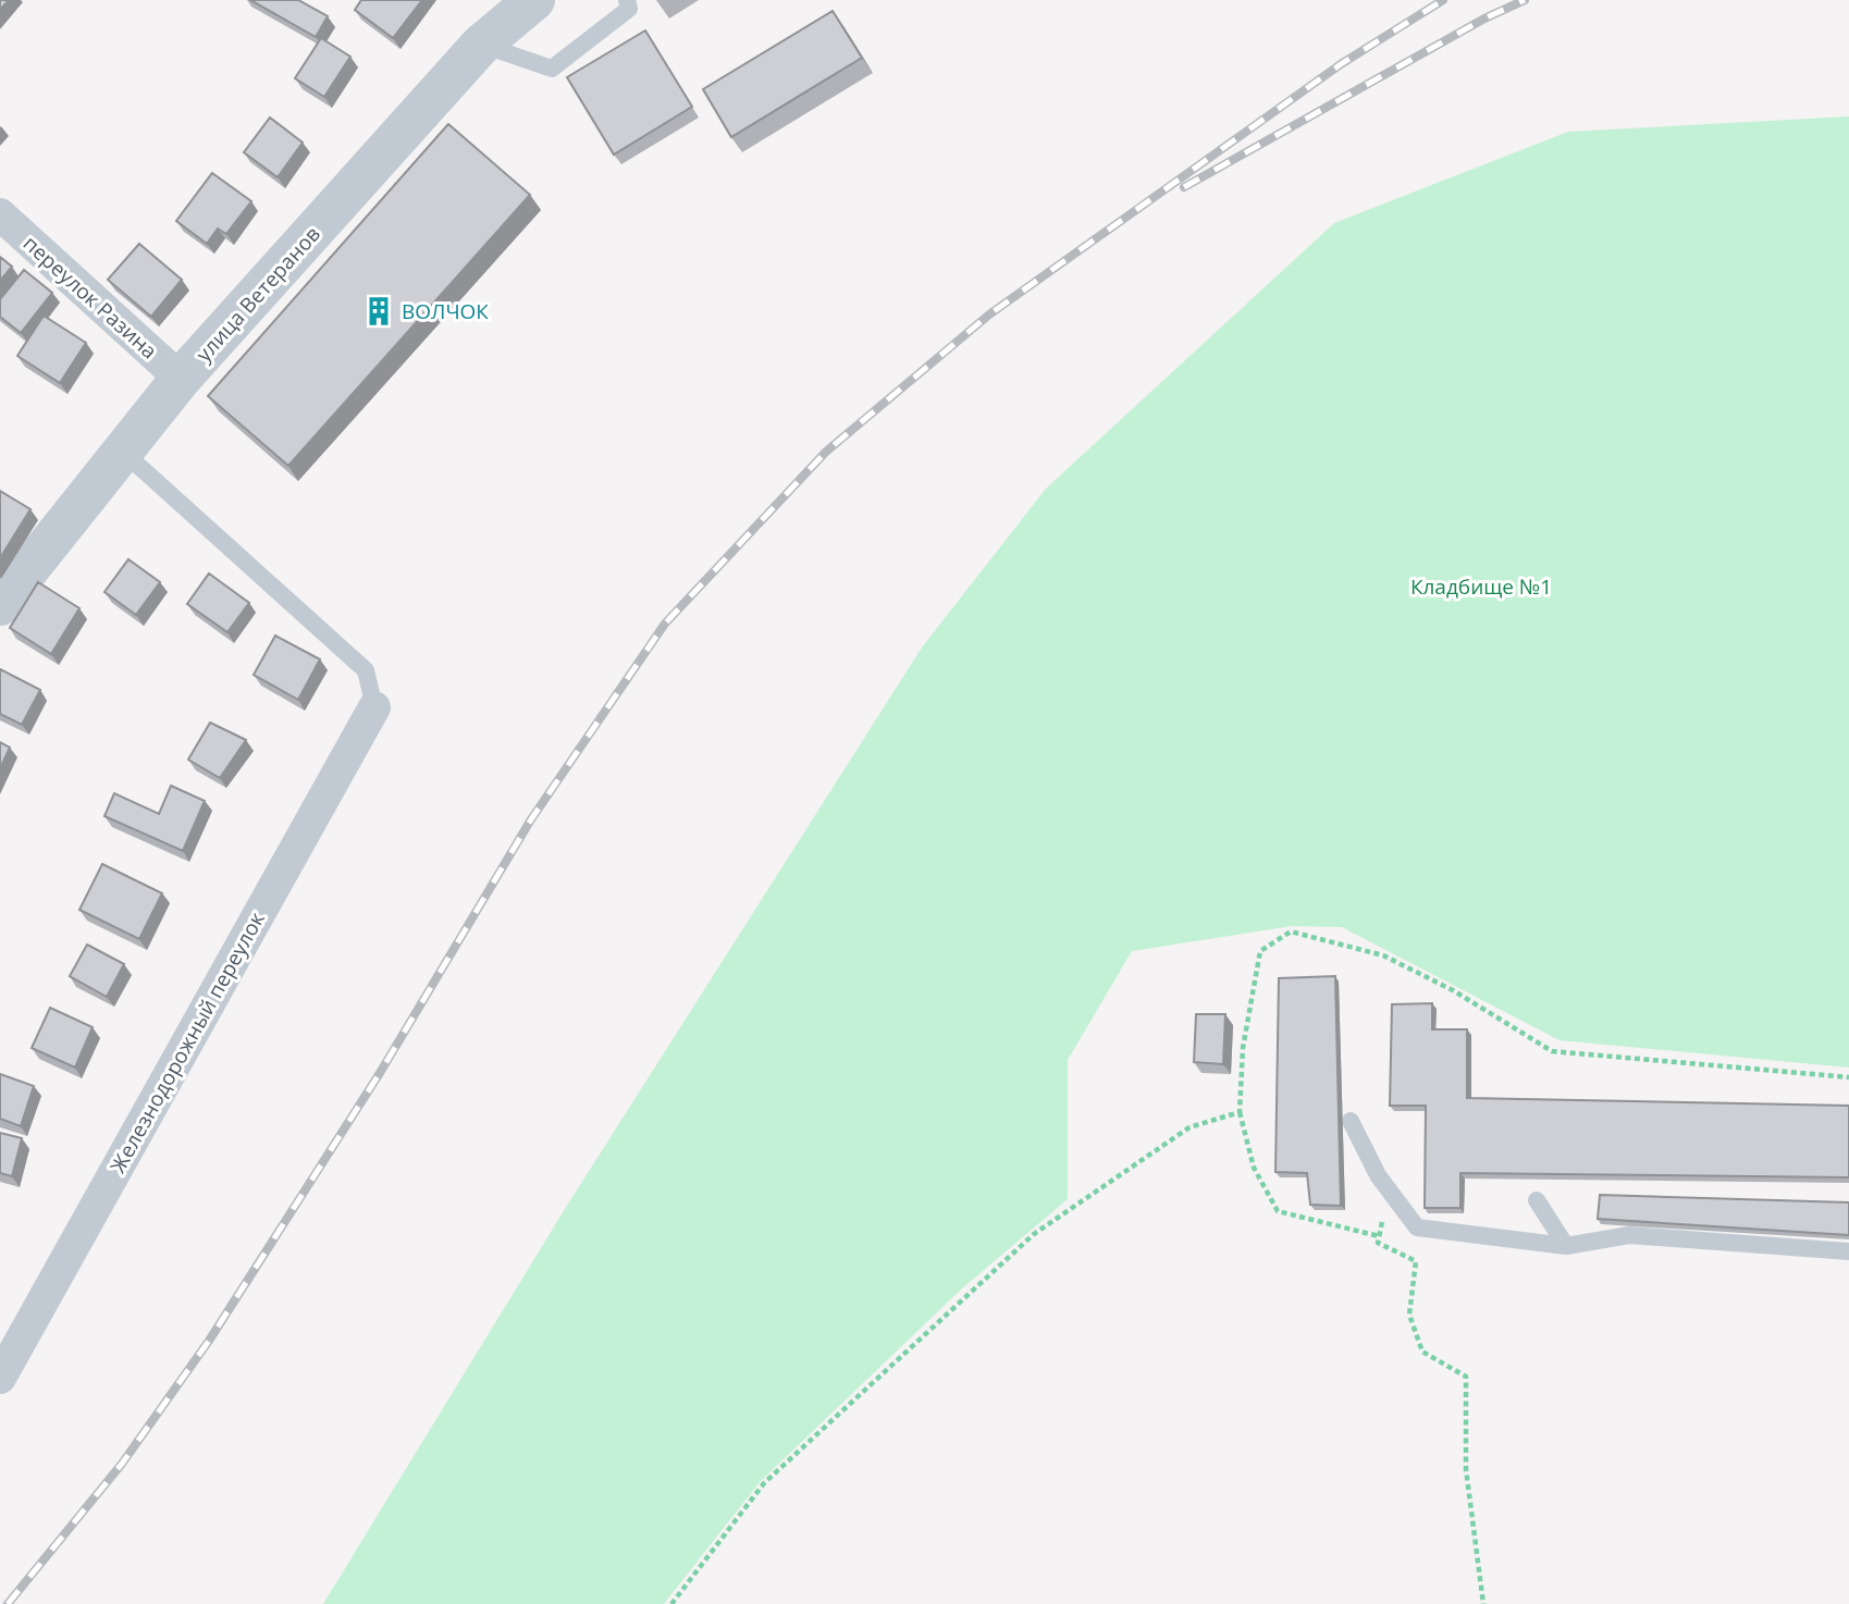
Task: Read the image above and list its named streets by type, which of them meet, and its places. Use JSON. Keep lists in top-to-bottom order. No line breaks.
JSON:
{"streets":{"street":["улица Ветеранов","переулок Разина","Железнодорожный переулок"]},"crossings":[["улица Ветеранов","переулок Разина"]],"parks":["Кладбище №1"],"places":{"building":["ВОЛЧОК"]}}
